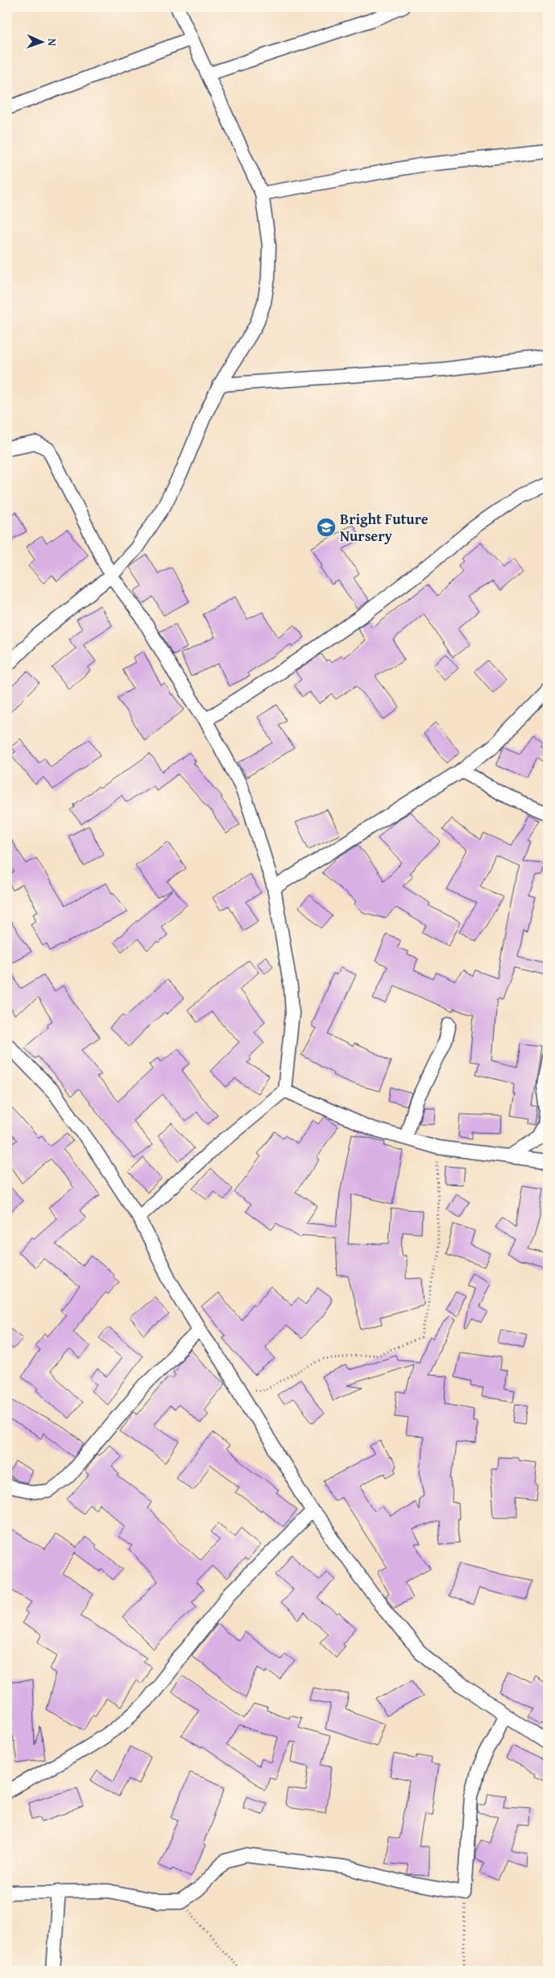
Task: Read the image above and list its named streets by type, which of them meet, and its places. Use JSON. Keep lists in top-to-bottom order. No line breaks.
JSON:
{"places":{"school or university":["Bright Future Nursery"]},"north":"right"}
